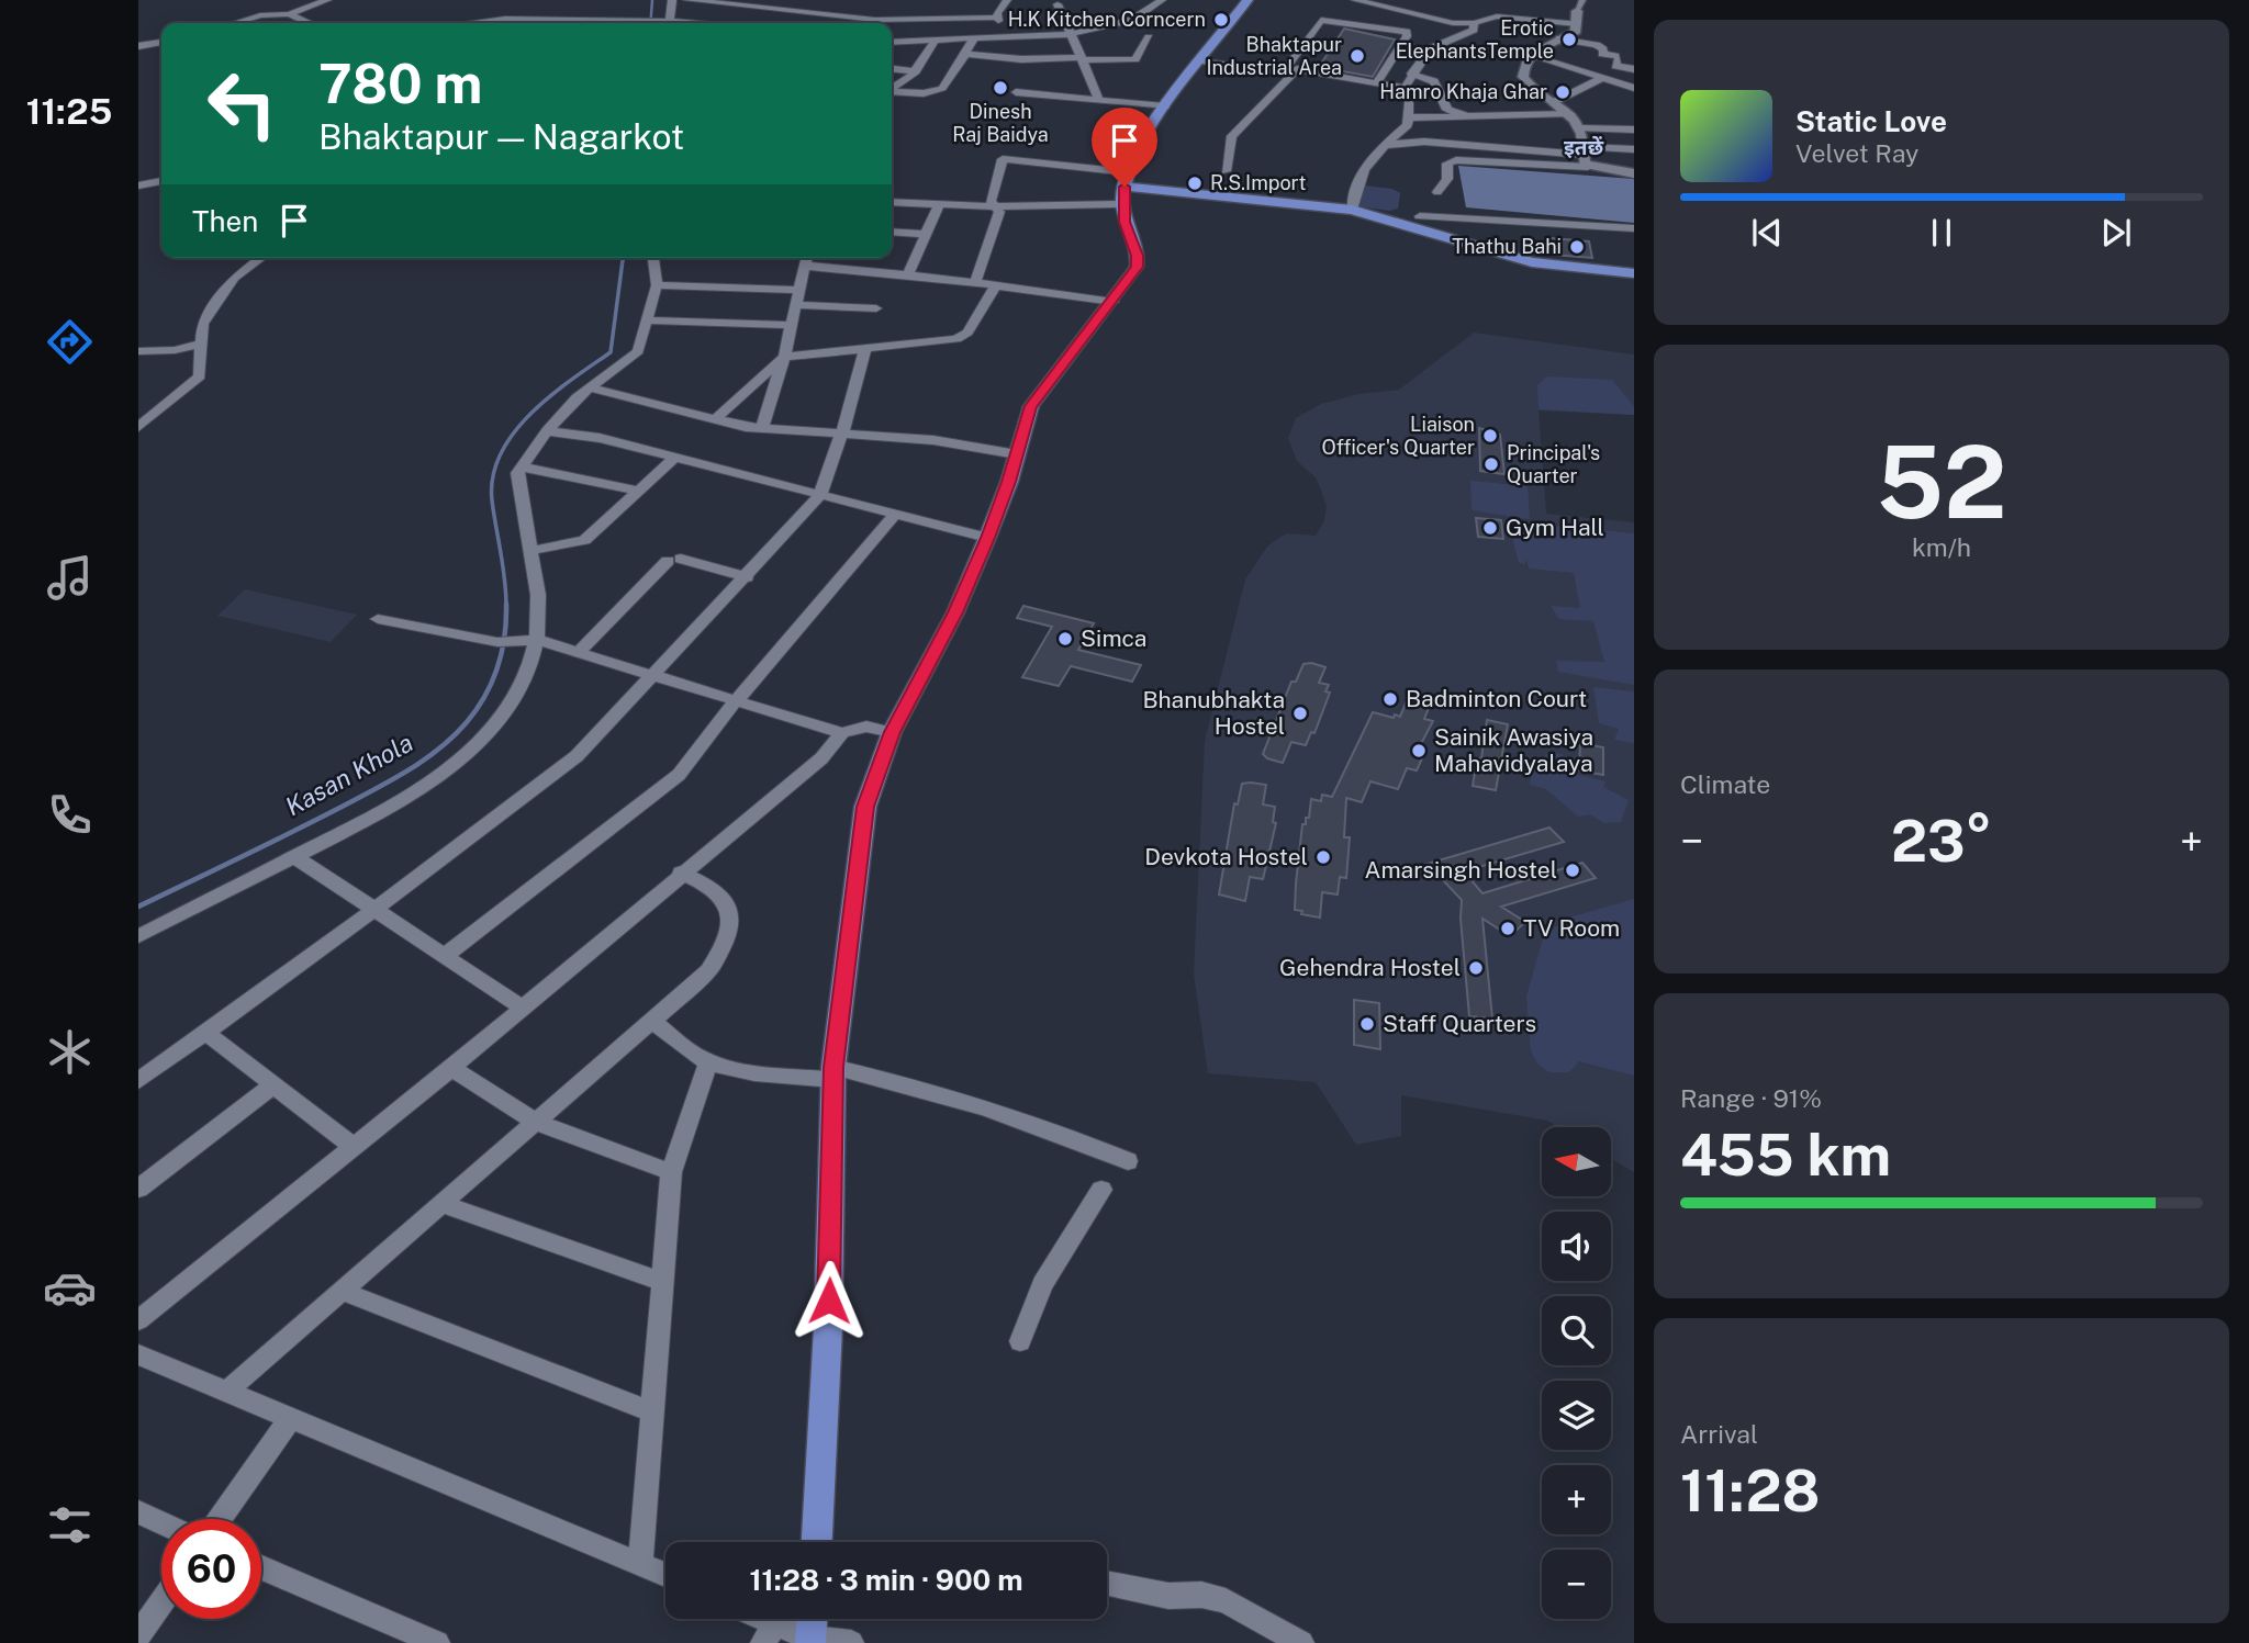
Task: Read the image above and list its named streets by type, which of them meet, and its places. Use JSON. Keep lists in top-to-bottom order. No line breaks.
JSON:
{"districts":["इतछें"],"water":["Kasan Khola"],"places":["H.K Kitchen Corncern","Erotic ElephantsTemple","Bhaktapur Industrial Area","Dinesh Raj Baidya","Hamro Khaja Ghar","R.S.Import","Thathu Bahi","Liaison Officer's Quarter","Principal's Quarter","Gym Hall","Simca","Badminton Court","Bhanubhakta Hostel","Sainik Awasiya Mahavidyalaya","Devkota Hostel","Amarsingh Hostel","TV Room","Gehendra Hostel","Staff Quarters"],"north":"left","page":{"tabs":"11:25","turn":["780 m","Bhaktapur — Nagarkot"],"song":["Static Love","Velvet Ray"],"then":"Then","tile":[["52","km/h"],"Climate",["Range · 91%","455 km"],["Arrival","11:28"]],"heat":["−","23°","+"],"map_buttons":["+","−"],"limit":"60","trip":"11:28 · 3 min · 900 m"}}
